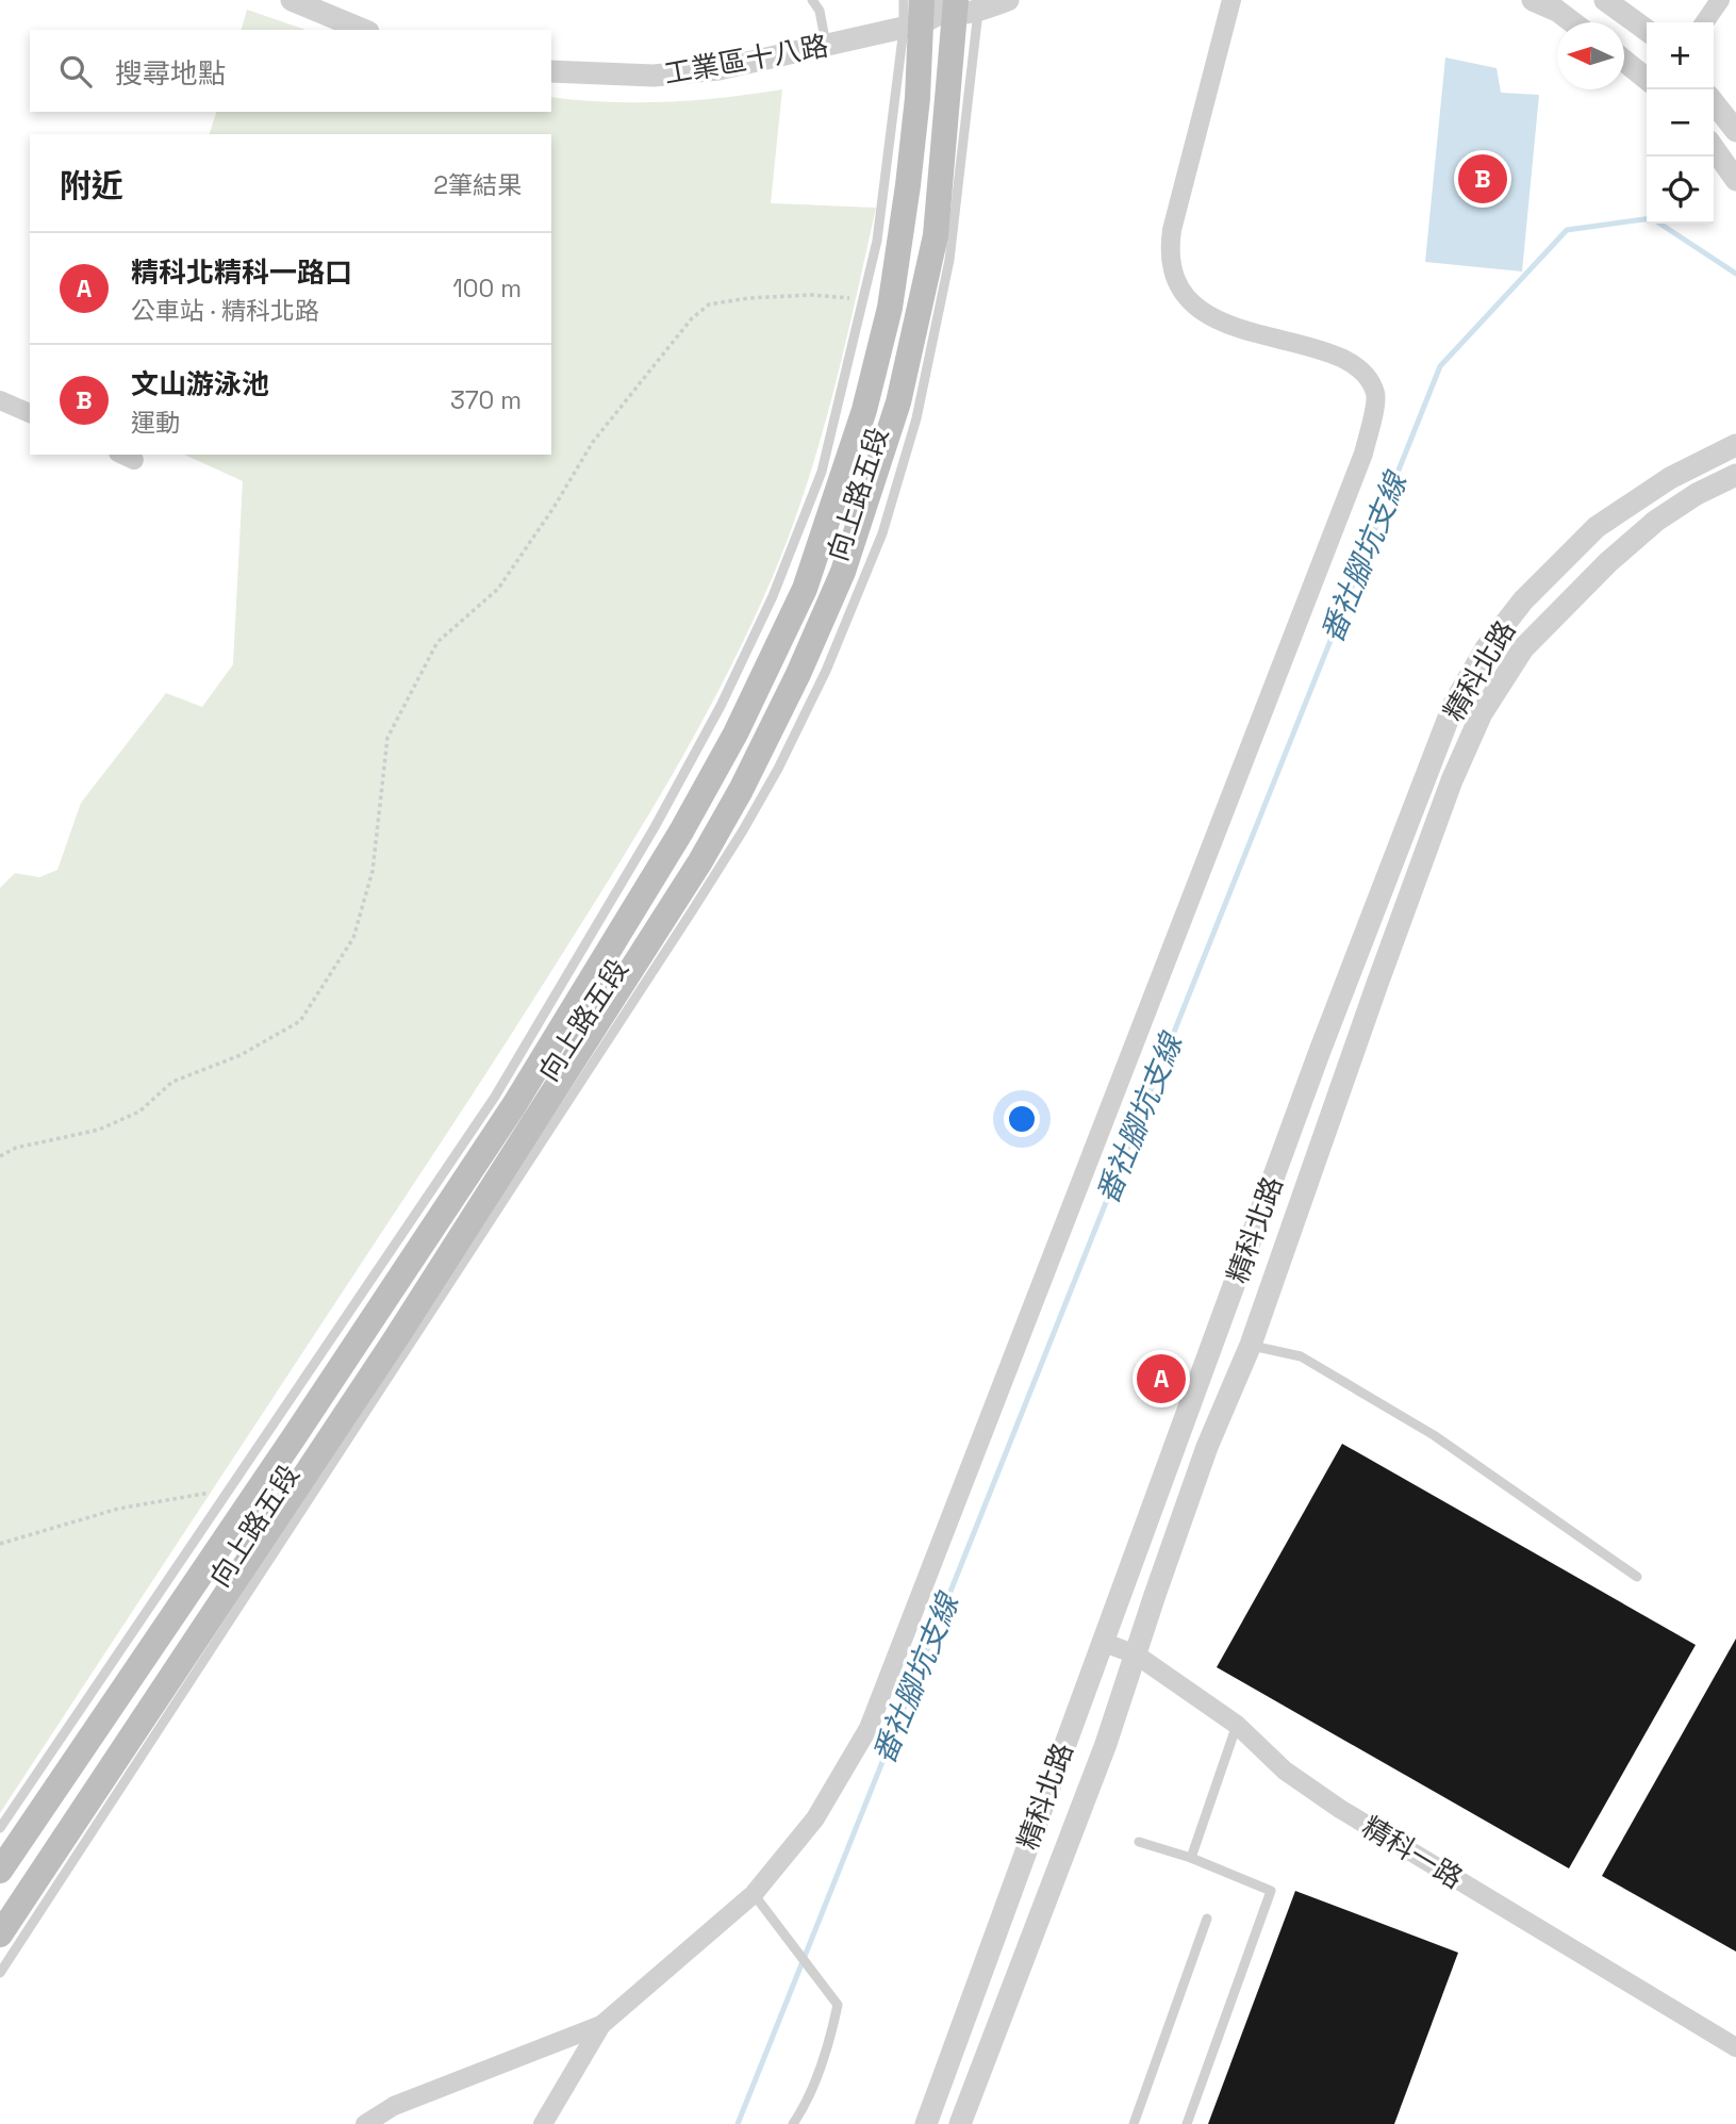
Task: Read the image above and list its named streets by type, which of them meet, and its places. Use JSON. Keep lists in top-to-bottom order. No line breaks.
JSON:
{"streets":{"main road":["向上路五段"],"street":["工業區十八路","精科北路","精科一路"]},"crossings":[["工業區十八路","向上路五段"],["精科北路","精科一路"]],"water":["番社腳坑支線"],"north":"left","page":{"map_buttons":["+","−"],"search":"搜尋地點","heading":["附近","2筆結果"],"pins":["B","A"],"list":[{"mark":"A","name":"精科北精科一路口","note":"公車站 · 精科北路","value":"100 m"},{"mark":"B","name":"文山游泳池","note":"運動","value":"370 m"}]}}
